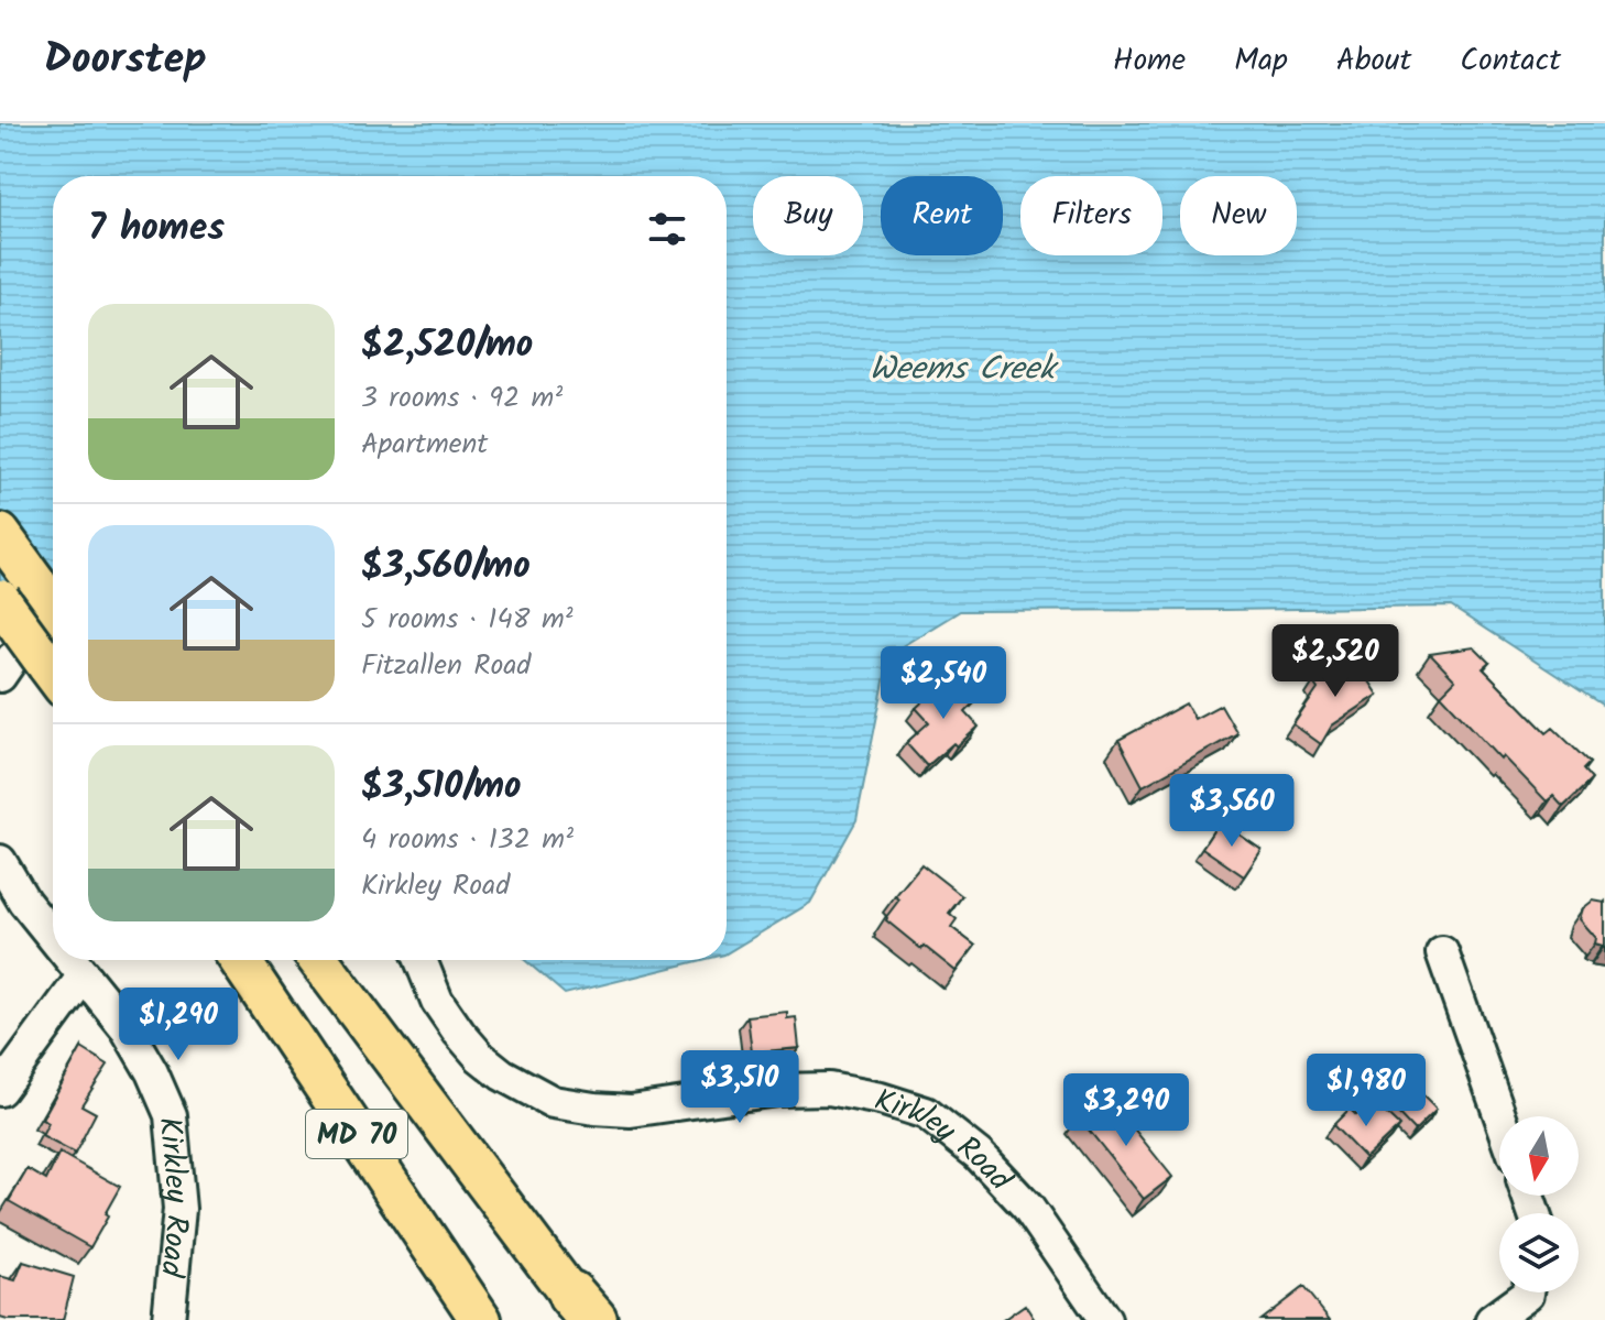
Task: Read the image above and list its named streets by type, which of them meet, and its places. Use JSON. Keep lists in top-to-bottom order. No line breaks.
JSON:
{"streets":{"main road":["MD 70"],"street":["Kirkley Road"]},"water":["Weems Creek"],"north":"bottom","page":{"header":"Doorstep","nav":["Home","Map","About","Contact"],"chip":["Buy","Rent","Filters","New"],"heading":"7 homes","list":[{"name":"$2,520/mo","note":"3 rooms · 92 m² · Apartment"},{"name":"$3,560/mo","note":"5 rooms · 148 m² · Fitzallen Road"},{"name":"$3,510/mo","note":"4 rooms · 132 m² · Kirkley Road"}],"price":["$2,520","$2,540","$3,560","$1,290","$3,510","$1,980","$3,290"]}}
